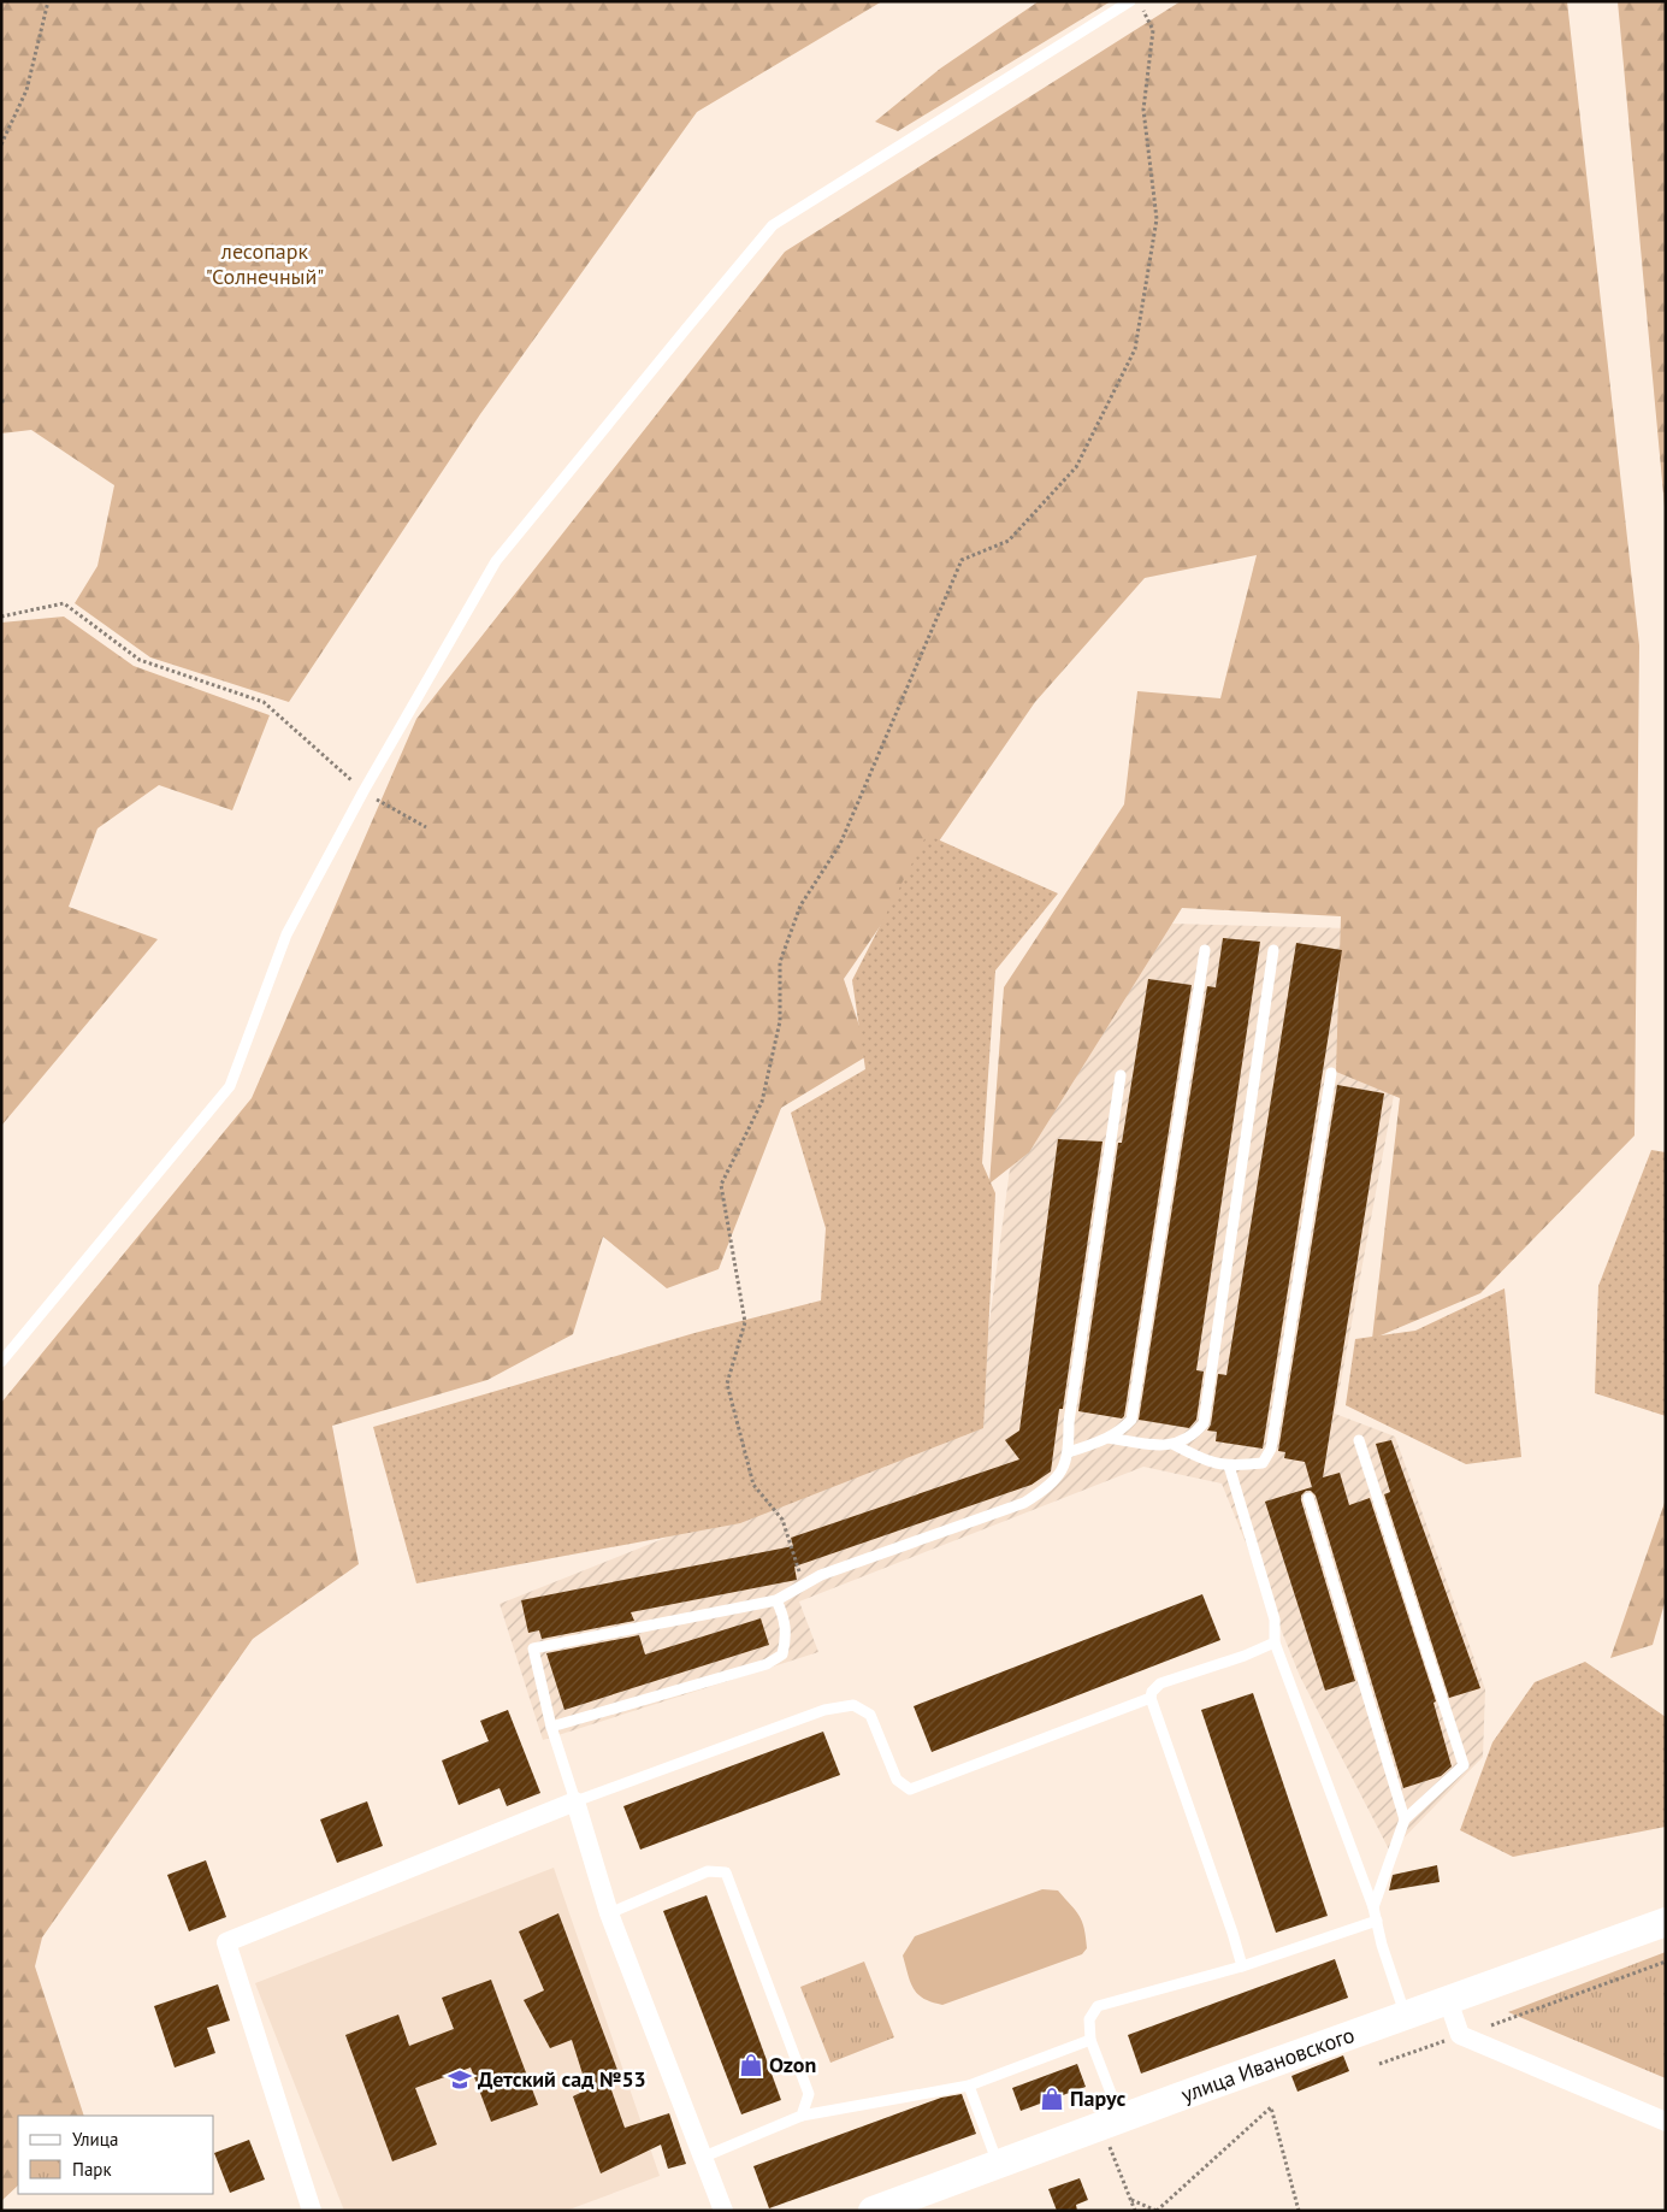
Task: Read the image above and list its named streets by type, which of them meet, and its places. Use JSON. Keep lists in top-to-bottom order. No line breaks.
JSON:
{"streets":{"main road":["улица Ивановского"]},"parks":["лесопарк \"Солнечный\""],"places":{"shop":["Ozon","Парус"],"school or university":["Детский сад №53"]},"legend":["Улица","Парк"]}
